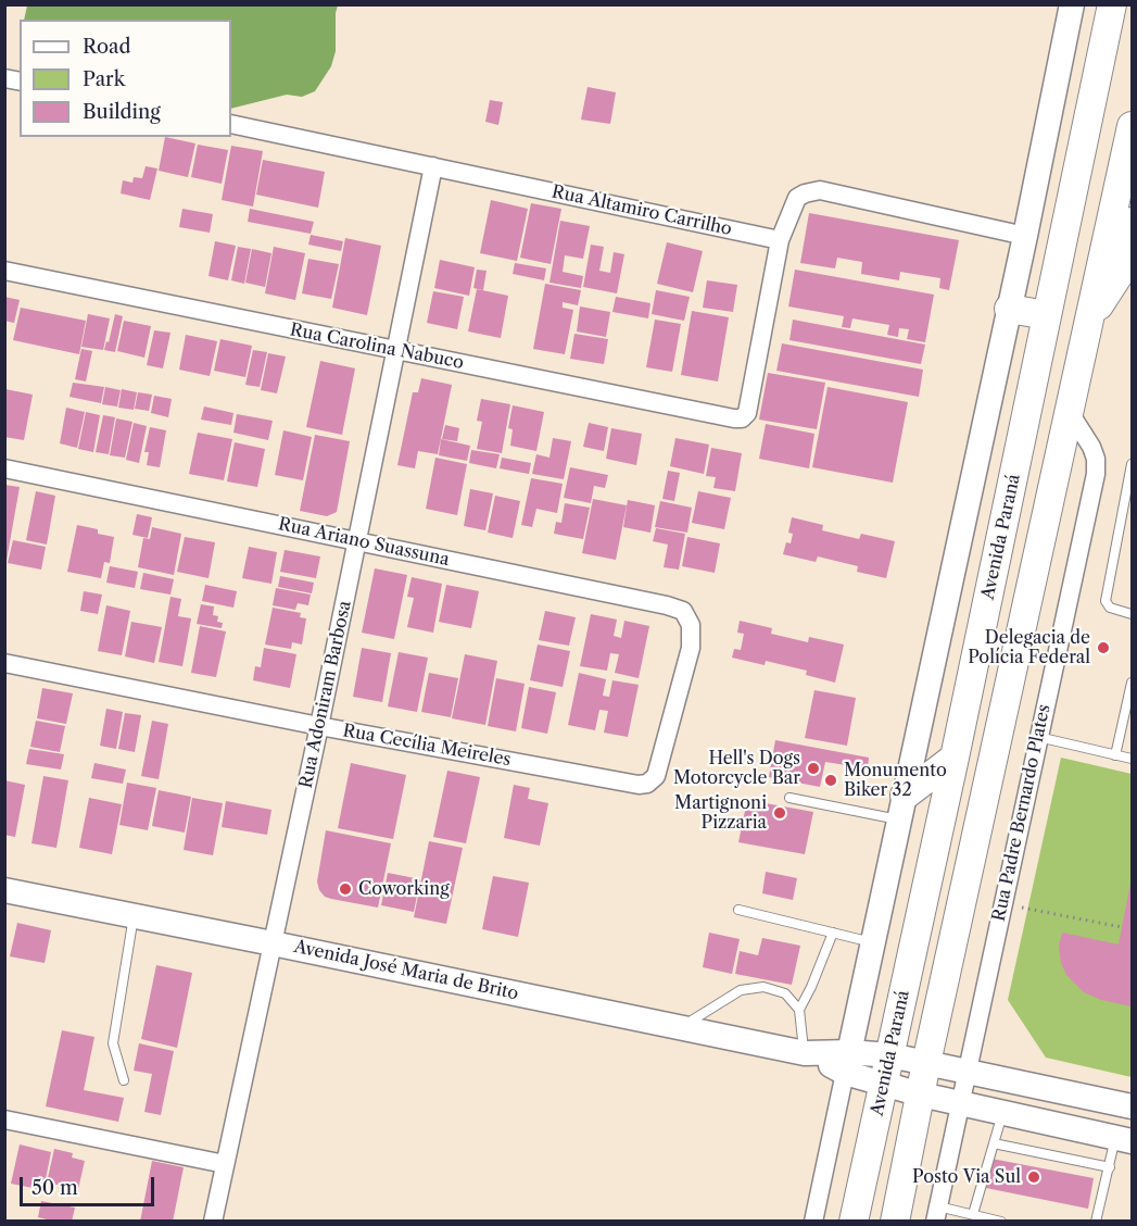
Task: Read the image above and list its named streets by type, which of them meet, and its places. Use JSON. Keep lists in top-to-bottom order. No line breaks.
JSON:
{"streets":{"main road":["Avenida Paraná","Avenida José Maria de Brito"],"street":["Rua Altamiro Carrilho","Rua Carolina Nabuco","Rua Ariano Suassuna","Rua Adoniram Barbosa","Rua Cecília Meireles","Rua Padre Bernardo Plates"]},"crossings":[["Rua Altamiro Carrilho","Rua Carolina Nabuco"],["Rua Altamiro Carrilho","Rua Adoniram Barbosa"],["Rua Carolina Nabuco","Rua Adoniram Barbosa"],["Avenida Paraná","Avenida José Maria de Brito"],["Rua Ariano Suassuna","Rua Adoniram Barbosa"],["Rua Ariano Suassuna","Rua Cecília Meireles"],["Rua Adoniram Barbosa","Rua Cecília Meireles"],["Rua Adoniram Barbosa","Avenida José Maria de Brito"],["Rua Padre Bernardo Plates","Avenida José Maria de Brito"]],"places":["Delegacia de Polícia Federal","Hell's Dogs Motorcycle Bar","Monumento Biker 32","Martignoni Pizzaria","Coworking","Posto Via Sul"],"legend":["Road","Park","Building"],"scale_bar":"50 m"}
